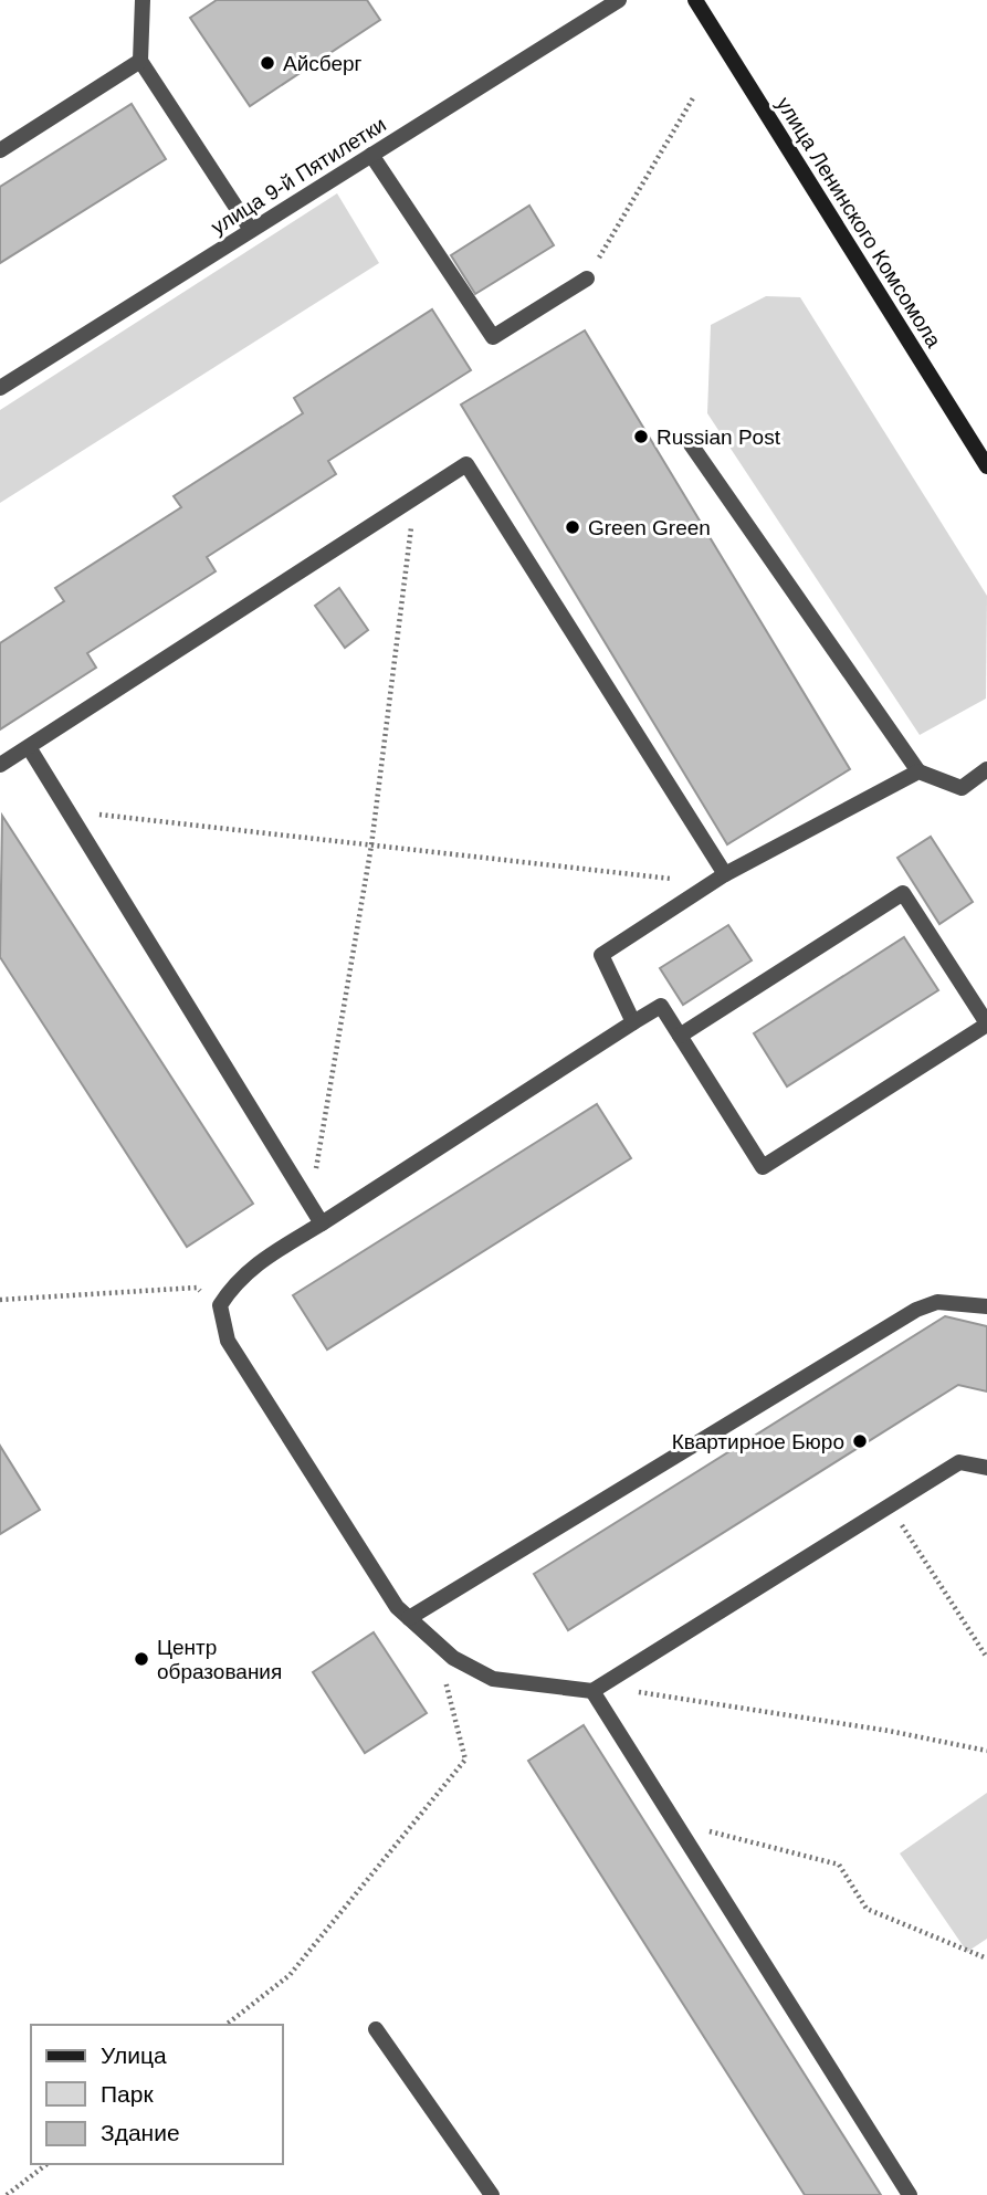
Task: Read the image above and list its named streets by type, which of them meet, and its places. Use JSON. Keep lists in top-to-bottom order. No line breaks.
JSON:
{"streets":{"main road":["улица Ленинского Комсомола"],"street":["улица 9-й Пятилетки"]},"places":["Айсберг","Russian Post","Green Green","Квартирное Бюро","Центр образования"],"legend":["Улица","Парк","Здание"]}
